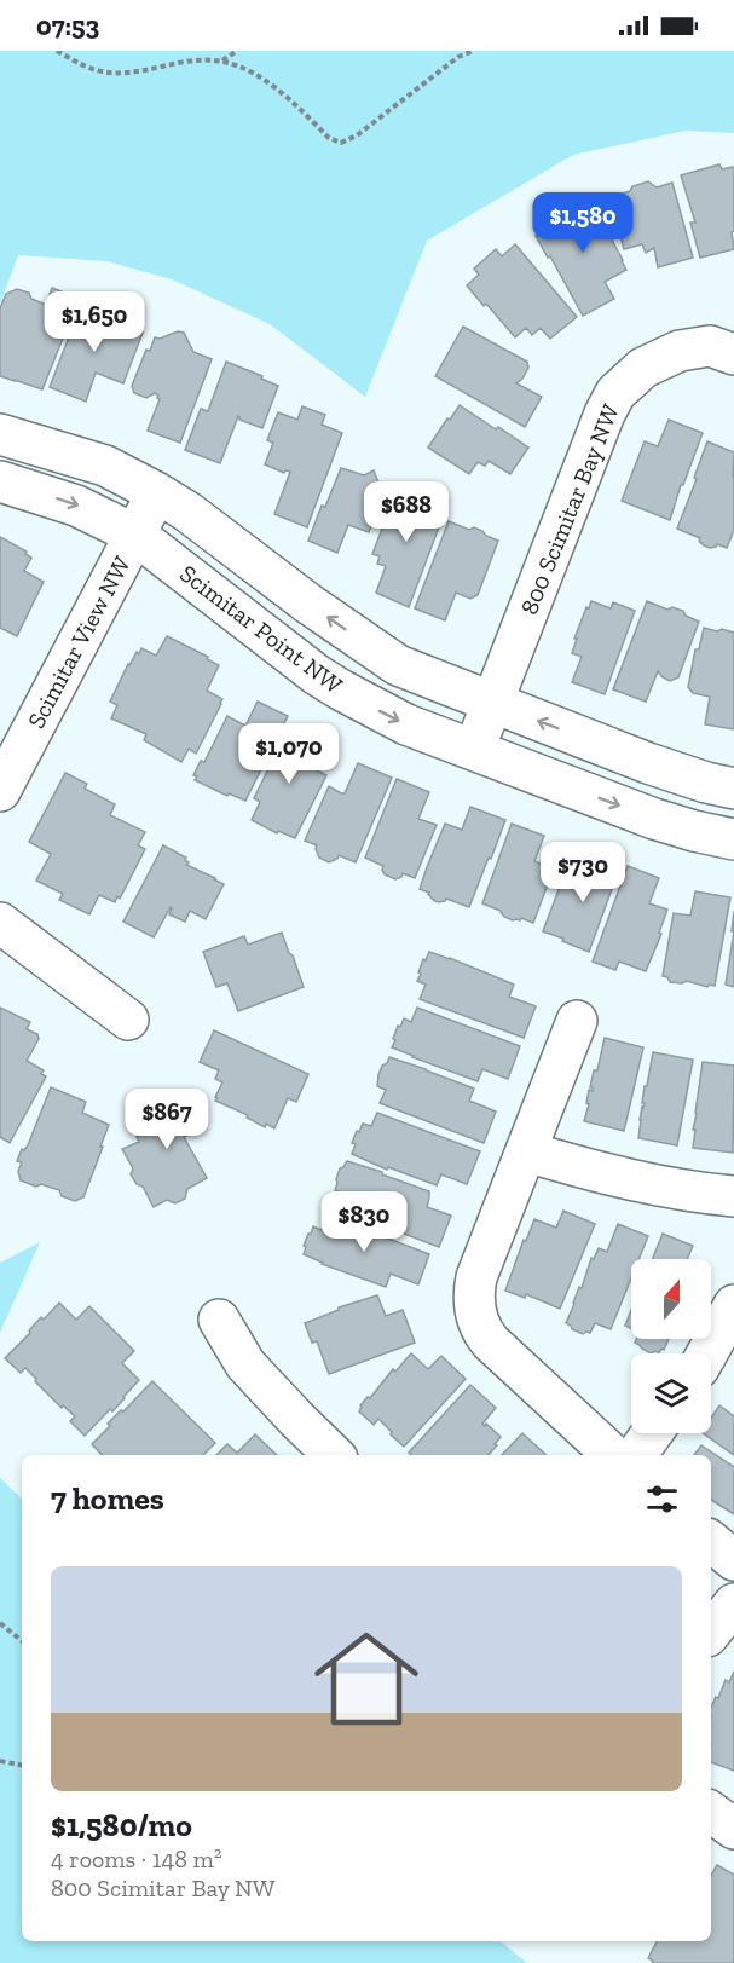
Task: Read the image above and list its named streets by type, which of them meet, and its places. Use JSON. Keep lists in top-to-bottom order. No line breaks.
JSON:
{"streets":{"street":["800 Scimitar Bay NW","Scimitar Point NW","Scimitar View NW"]},"crossings":[["800 Scimitar Bay NW","Scimitar Point NW"],["Scimitar Point NW","Scimitar View NW"]],"north":"top","page":{"status":"07:53","price":["$1,580","$1,650","$688","$1,070","$730","$867","$830"],"heading":"7 homes","list":[{"name":"$1,580/mo","note":"4 rooms · 148 m² · 800 Scimitar Bay NW"}]}}
